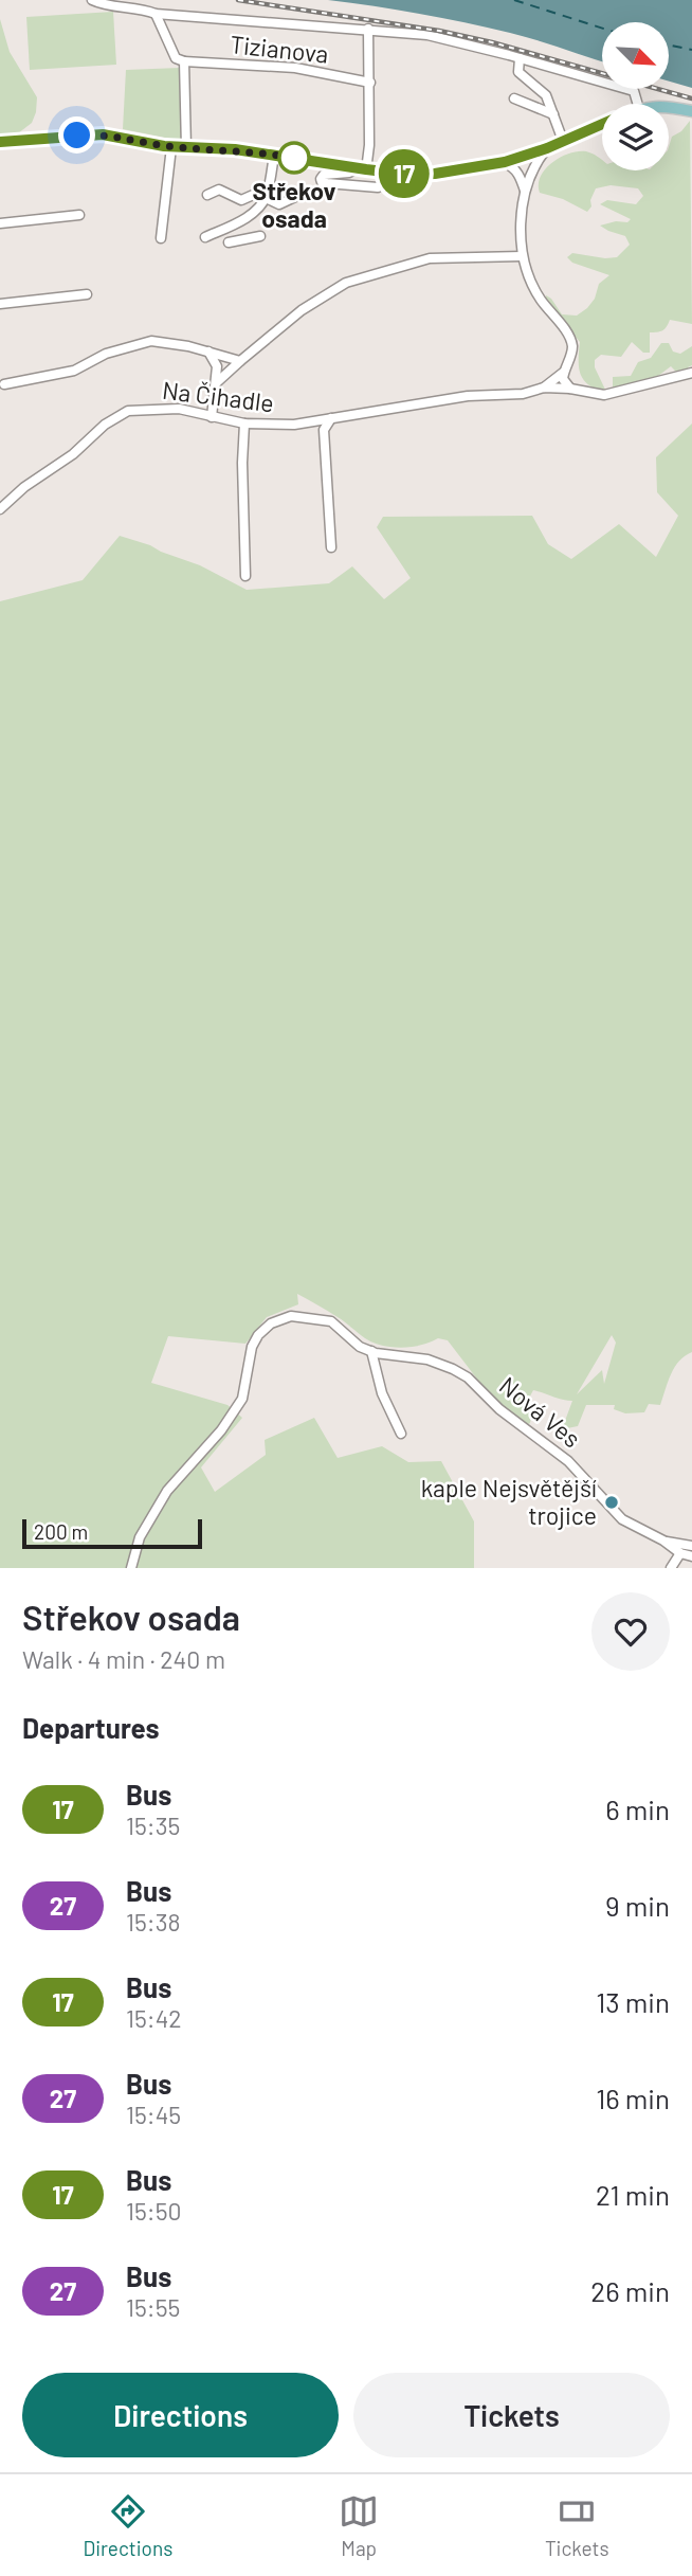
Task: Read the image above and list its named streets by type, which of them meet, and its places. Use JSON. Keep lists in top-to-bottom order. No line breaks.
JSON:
{"streets":{"street":["Tizianova","Na Čihadle","Nová Ves"]},"places":["Střekov osada","kaple Nejsvětější trojice"],"lines":["bus line 17"],"scale_bar":"200 m","north":"bottom right","page":{"on_map":"17","scale":"200 m","heading":[["Střekov osada","Walk · 4 min · 240 m"],"Departures"],"list":[{"mark":"17","name":"Bus","note":"15:35","value":"6 min"},{"mark":"27","name":"Bus","note":"15:38","value":"9 min"},{"mark":"17","name":"Bus","note":"15:42","value":"13 min"},{"mark":"27","name":"Bus","note":"15:45","value":"16 min"},{"mark":"17","name":"Bus","note":"15:50","value":"21 min"},{"mark":"27","name":"Bus","note":"15:55","value":"26 min"}],"buttons":["Directions","Tickets"],"tabs":["Directions","Map","Tickets"]}}
